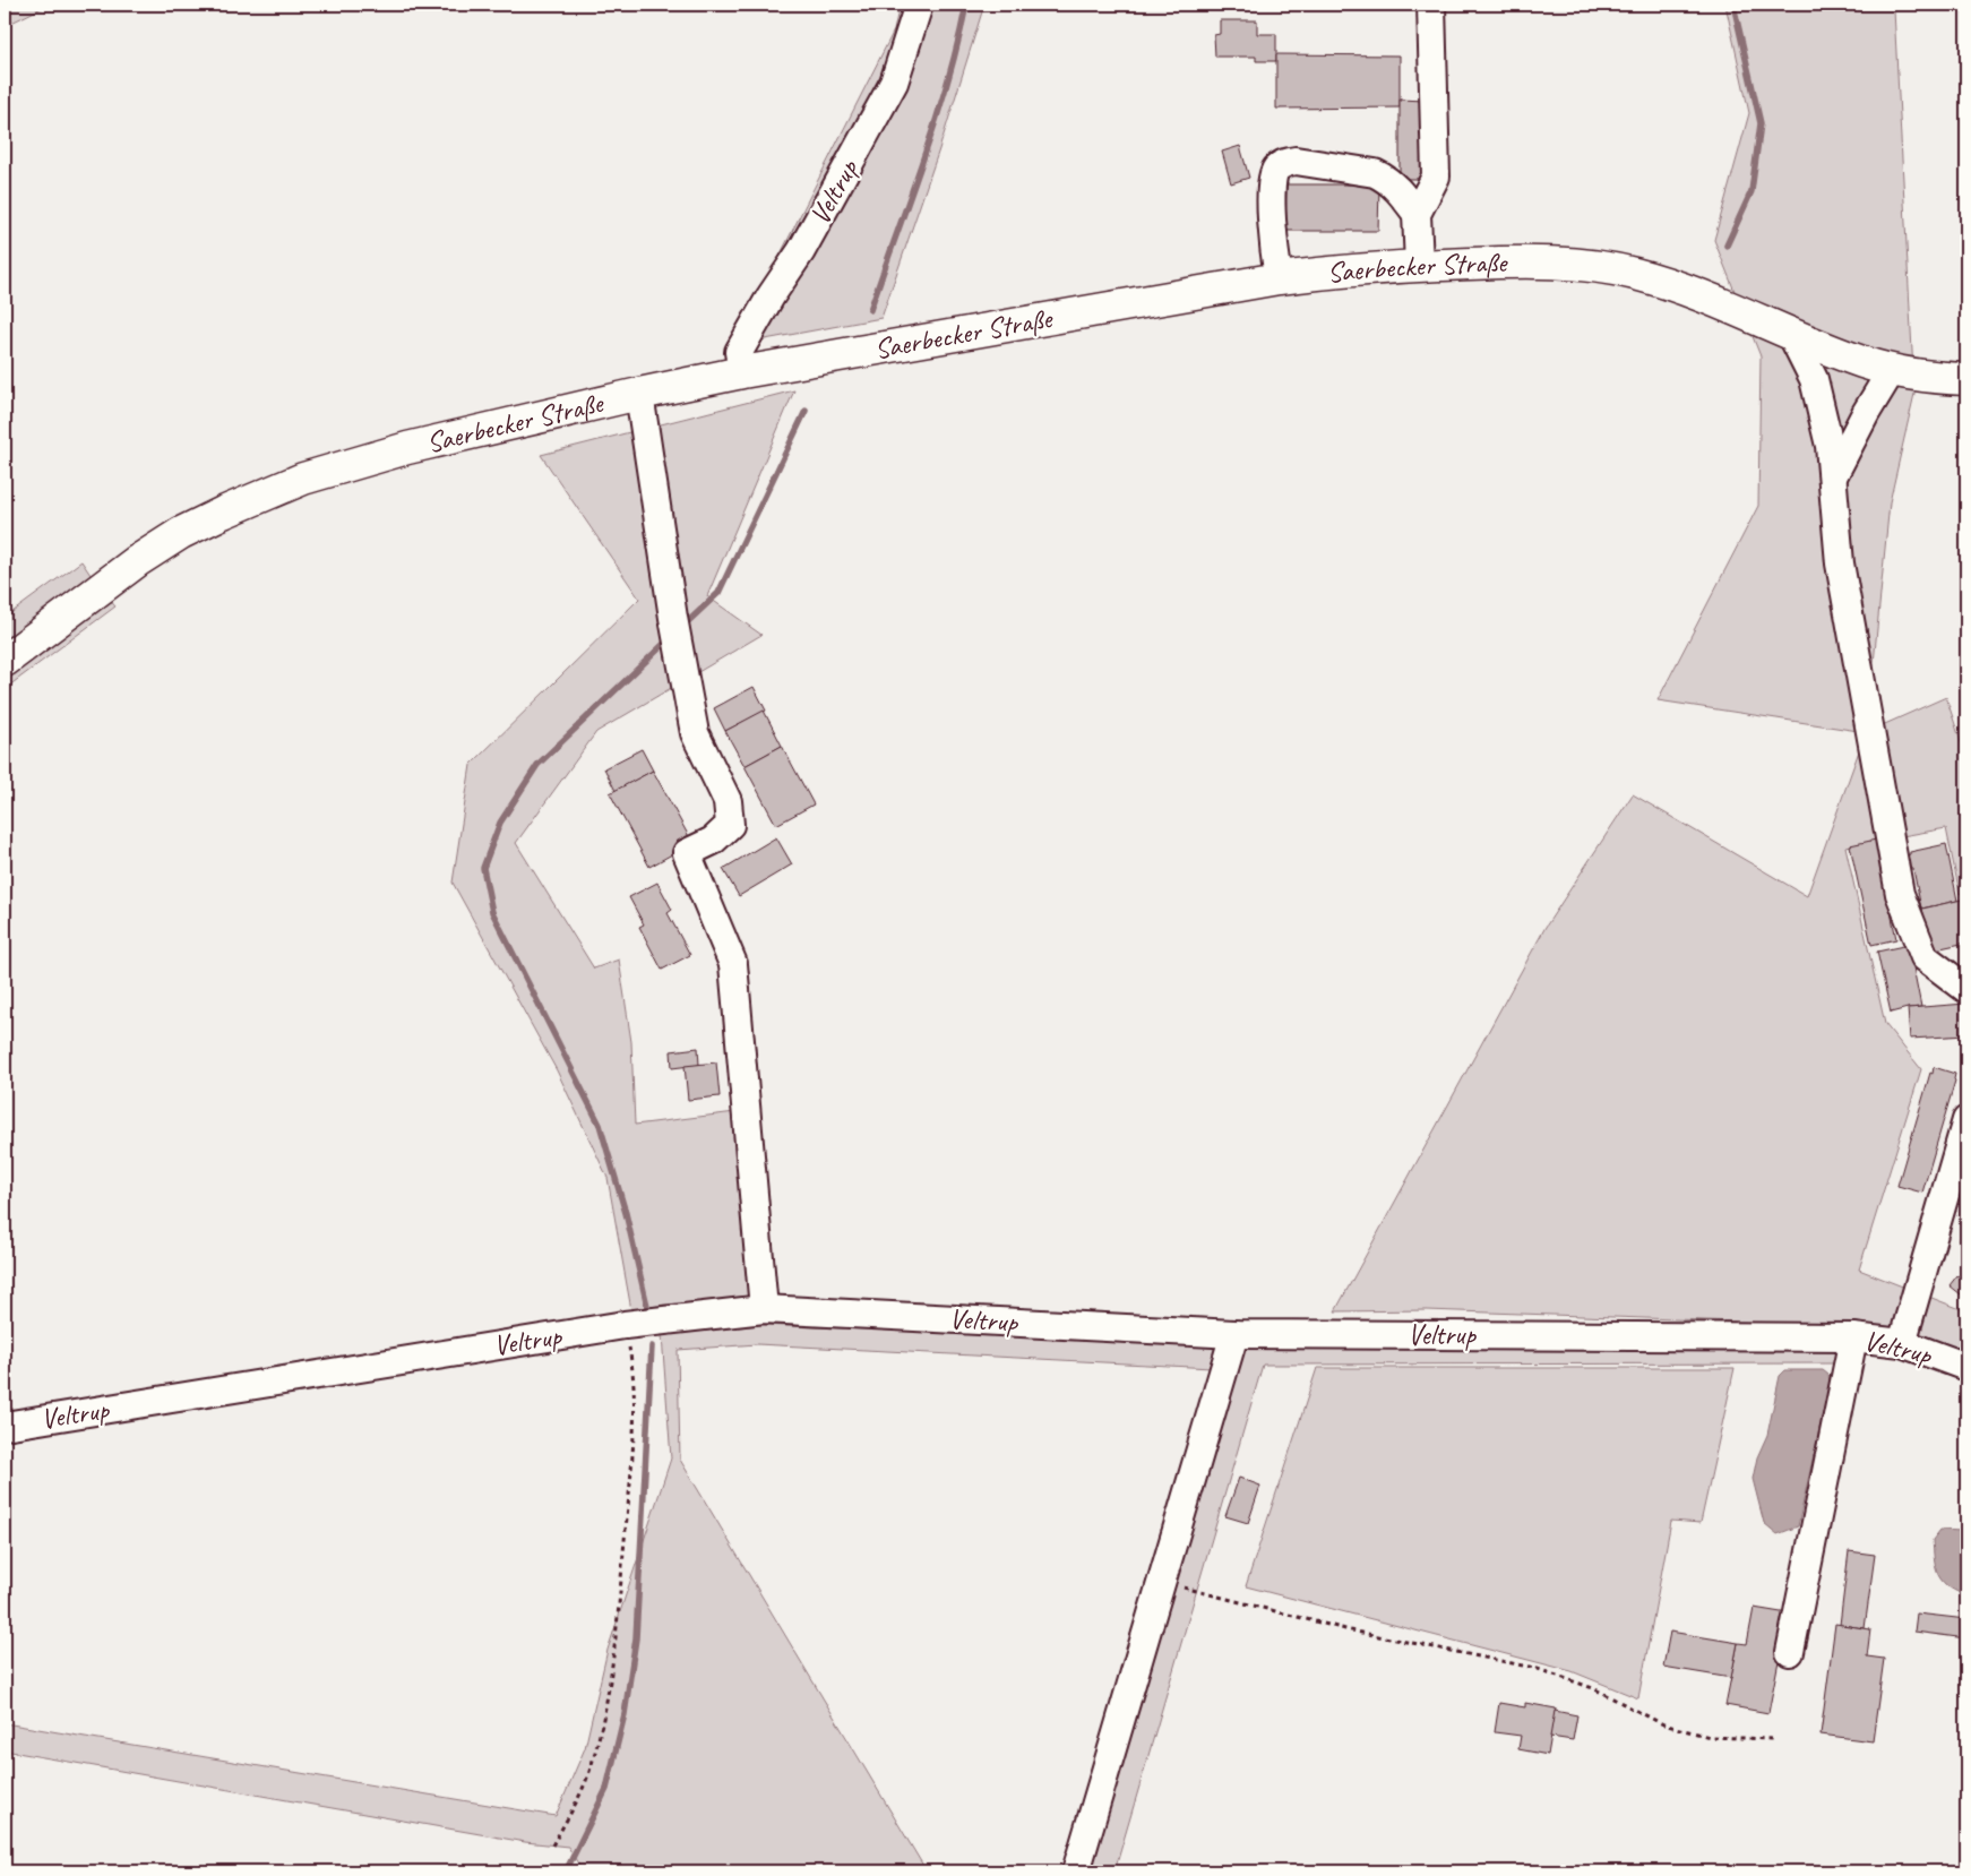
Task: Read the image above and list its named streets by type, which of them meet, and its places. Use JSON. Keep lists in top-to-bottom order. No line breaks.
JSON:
{"streets":{"main road":["Saerbecker Straße"],"street":["Veltrup"]},"crossings":[["Veltrup","Saerbecker Straße"]]}
